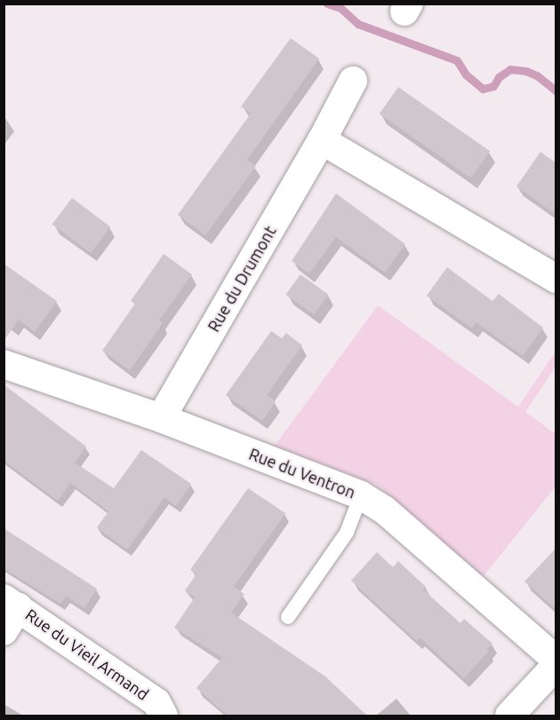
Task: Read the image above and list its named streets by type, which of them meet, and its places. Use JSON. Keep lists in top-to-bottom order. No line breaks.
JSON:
{"streets":{"street":["Rue du Drumont","Rue du Ventron","Rue du Vieil Armand"]},"crossings":[["Rue du Drumont","Rue du Ventron"]]}
